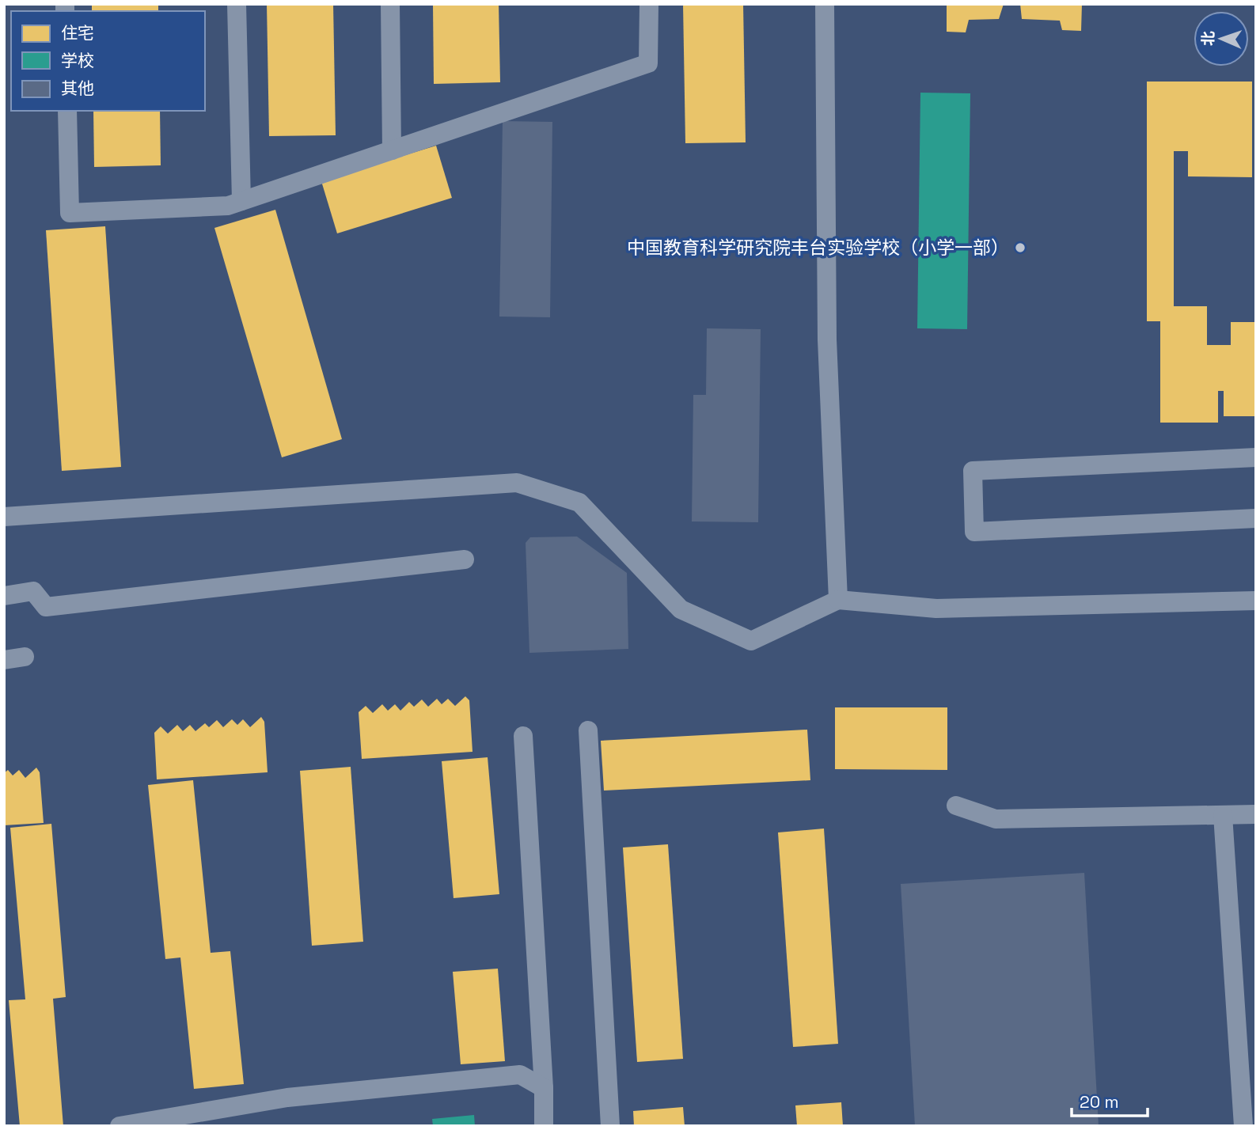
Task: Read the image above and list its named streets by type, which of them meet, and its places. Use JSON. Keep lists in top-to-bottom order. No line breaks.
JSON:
{"places":["中国教育科学研究院丰台实验学校（小学一部）"],"legend":["住宅","学校","其他"],"scale_bar":"20 m","north":"left"}
